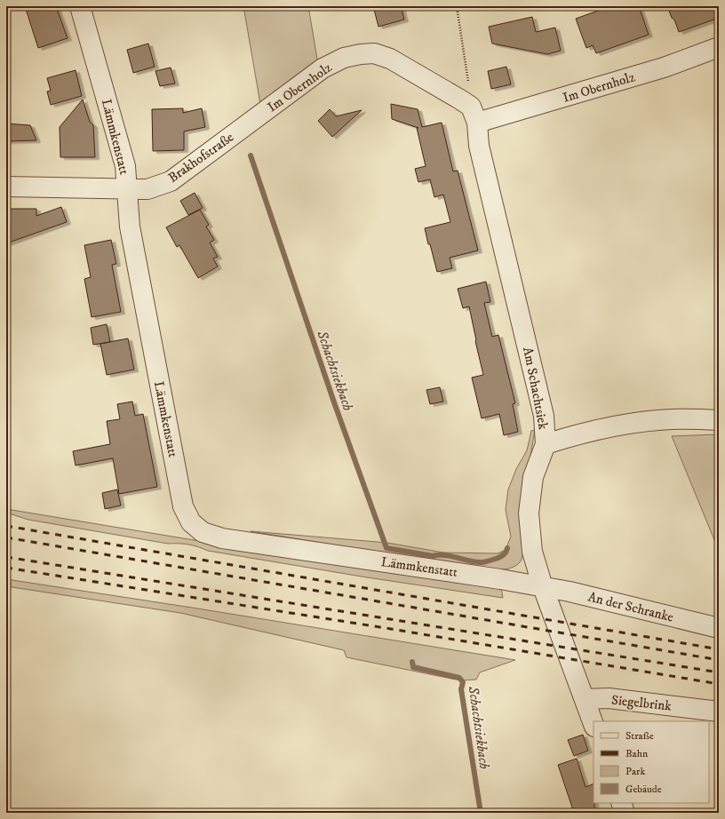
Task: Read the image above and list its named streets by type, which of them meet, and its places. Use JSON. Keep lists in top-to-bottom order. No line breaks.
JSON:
{"streets":{"street":["Im Obernholz","Lämmkenstatt","Brakhofstraße","Am Schachtsiek","An der Schranke","Siegelbrink"]},"crossings":[["Im Obernholz","Brakhofstraße"],["Im Obernholz","Am Schachtsiek"],["Lämmkenstatt","Brakhofstraße"],["Lämmkenstatt","Am Schachtsiek"],["Lämmkenstatt","An der Schranke"],["Am Schachtsiek","An der Schranke"],["Am Schachtsiek","Siegelbrink"]],"water":["Schachtsiekbach"],"legend":["Straße","Bahn","Park","Gebäude"]}
